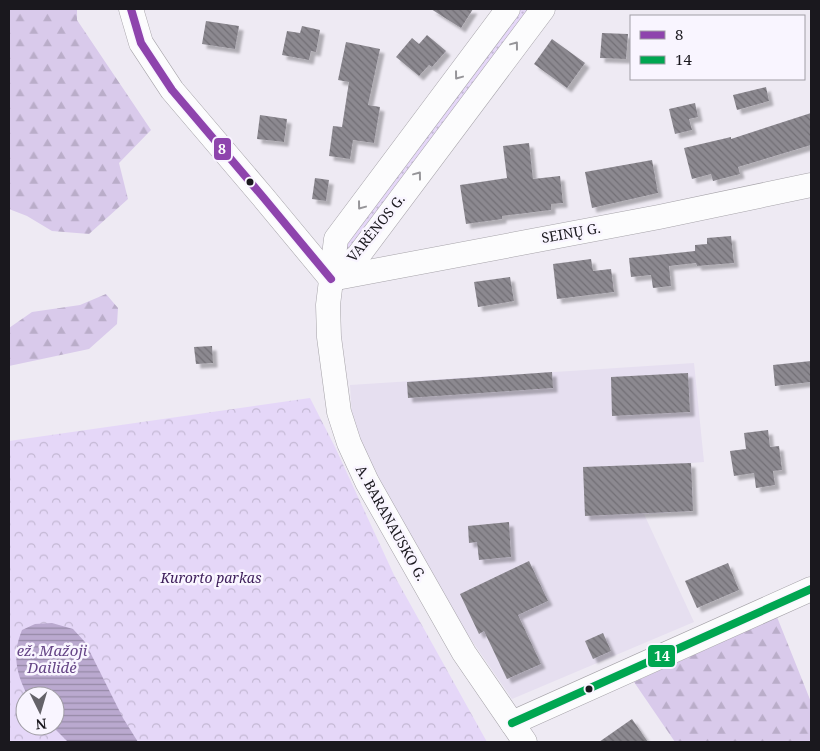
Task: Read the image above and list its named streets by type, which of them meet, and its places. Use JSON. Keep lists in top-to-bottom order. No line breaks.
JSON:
{"streets":{"street":["VARĖNOS G.","SEINŲ G.","A. BARANAUSKO G."]},"crossings":[["VARĖNOS G.","SEINŲ G."],["VARĖNOS G.","A. BARANAUSKO G."],["SEINŲ G.","A. BARANAUSKO G."]],"water":["ež. Mažoji Dailidė"],"parks":["Kurorto parkas"],"lines":["transit line 8","transit line 14"],"legend":["8","14"],"north":"bottom"}
